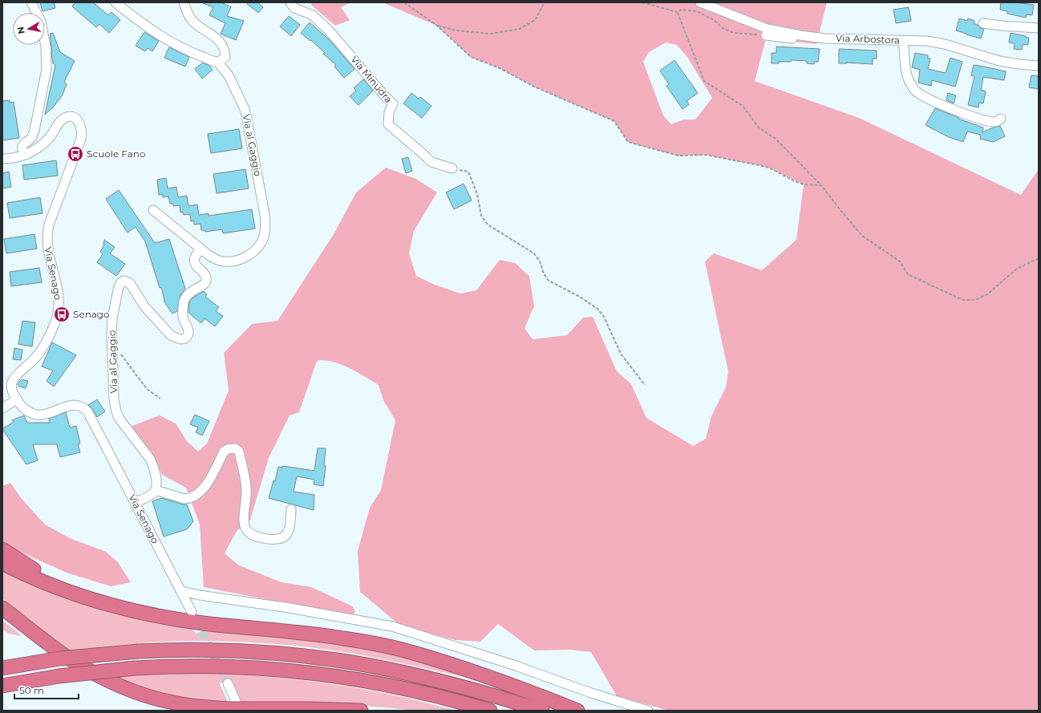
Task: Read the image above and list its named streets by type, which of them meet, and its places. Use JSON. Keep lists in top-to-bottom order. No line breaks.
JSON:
{"streets":{"street":["Via Arbostora","Via Minudra","Via al Gaggio","Via Senago"]},"places":{"bus stop":["Scuole Fano","Senago"]},"scale_bar":"50 m","north":"left"}
